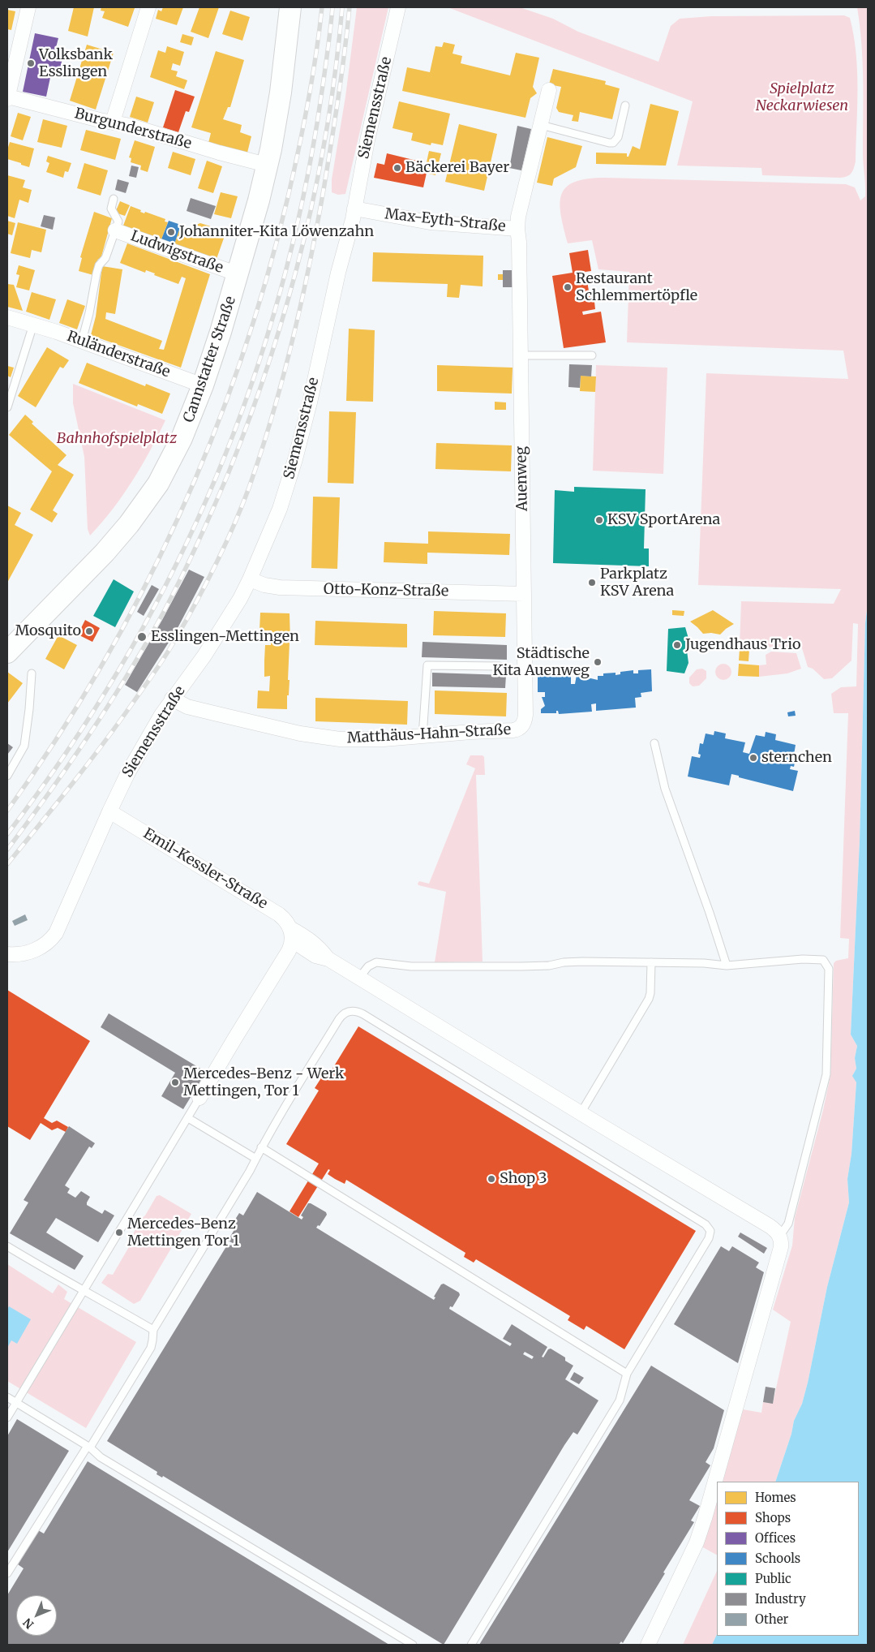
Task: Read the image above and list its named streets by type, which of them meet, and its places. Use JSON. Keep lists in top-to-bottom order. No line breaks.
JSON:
{"streets":{"main road":["Cannstatter Straße"],"street":["Siemensstraße","Burgunderstraße","Max-Eyth-Straße","Ludwigstraße","Ruländerstraße","Auenweg","Otto-Konz-Straße","Matthäus-Hahn-Straße","Emil-Kessler-Straße"]},"crossings":[["Siemensstraße","Max-Eyth-Straße"],["Siemensstraße","Otto-Konz-Straße"],["Siemensstraße","Matthäus-Hahn-Straße"],["Siemensstraße","Emil-Kessler-Straße"],["Burgunderstraße","Cannstatter Straße"],["Max-Eyth-Straße","Auenweg"],["Ludwigstraße","Cannstatter Straße"],["Ruländerstraße","Cannstatter Straße"],["Auenweg","Otto-Konz-Straße"],["Auenweg","Matthäus-Hahn-Straße"]],"parks":["Spielplatz Neckarwiesen","Bahnhofspielplatz"],"places":["Volksbank Esslingen","Bäckerei Bayer","Johanniter-Kita Löwenzahn","Restaurant Schlemmertöpfle","KSV SportArena","Parkplatz KSV Arena","Mosquito","Esslingen-Mettingen","Jugendhaus Trio","Städtische Kita Auenweg","sternchen","Mercedes-Benz - Werk Mettingen, Tor 1","Shop 3","Mercedes-Benz Mettingen Tor 1"],"legend":["Homes","Shops","Offices","Schools","Public","Industry","Other"],"north":"bottom left"}
